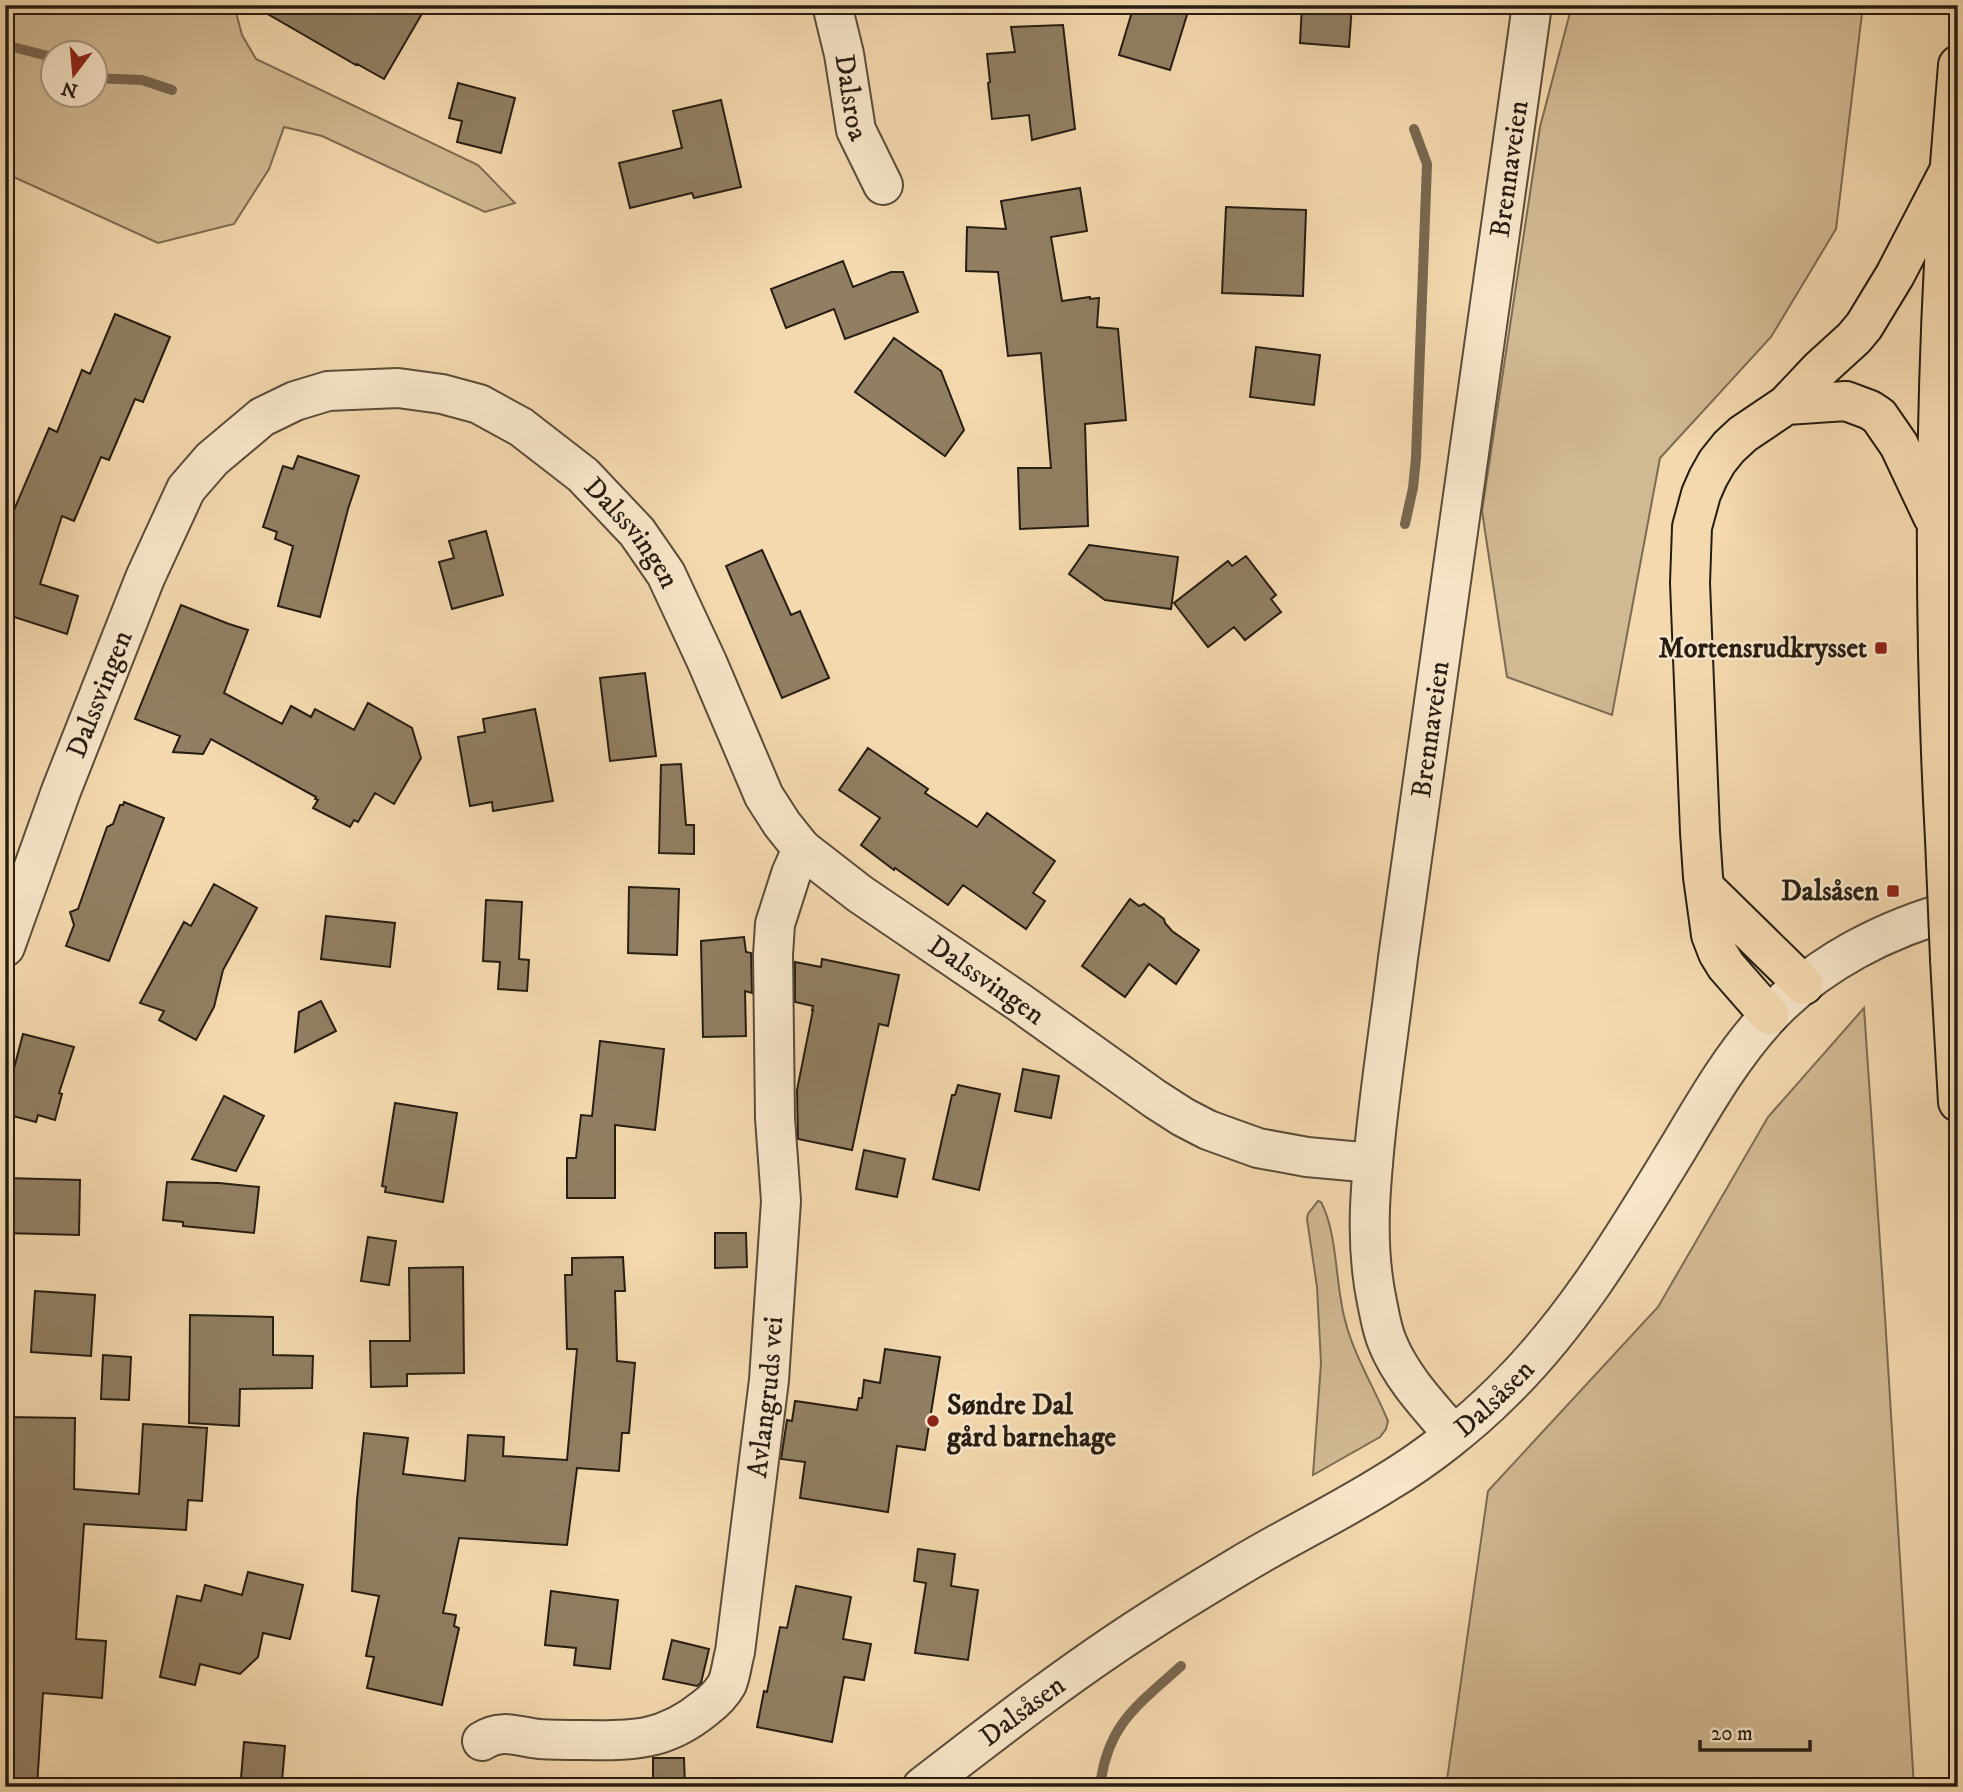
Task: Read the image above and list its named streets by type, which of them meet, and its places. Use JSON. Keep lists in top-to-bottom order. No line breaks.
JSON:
{"streets":{"street":["Dalsroa","Brennaveien","Dalssvingen","Dalsåsen","Avlangruds vei"]},"crossings":[["Brennaveien","Dalssvingen"],["Brennaveien","Dalsåsen"],["Dalssvingen","Avlangruds vei"]],"places":{"transit":["Mortensrudkrysset","Dalsåsen"],"other":["Søndre Dal gård barnehage"]},"scale_bar":"20 m","north":"bottom"}
